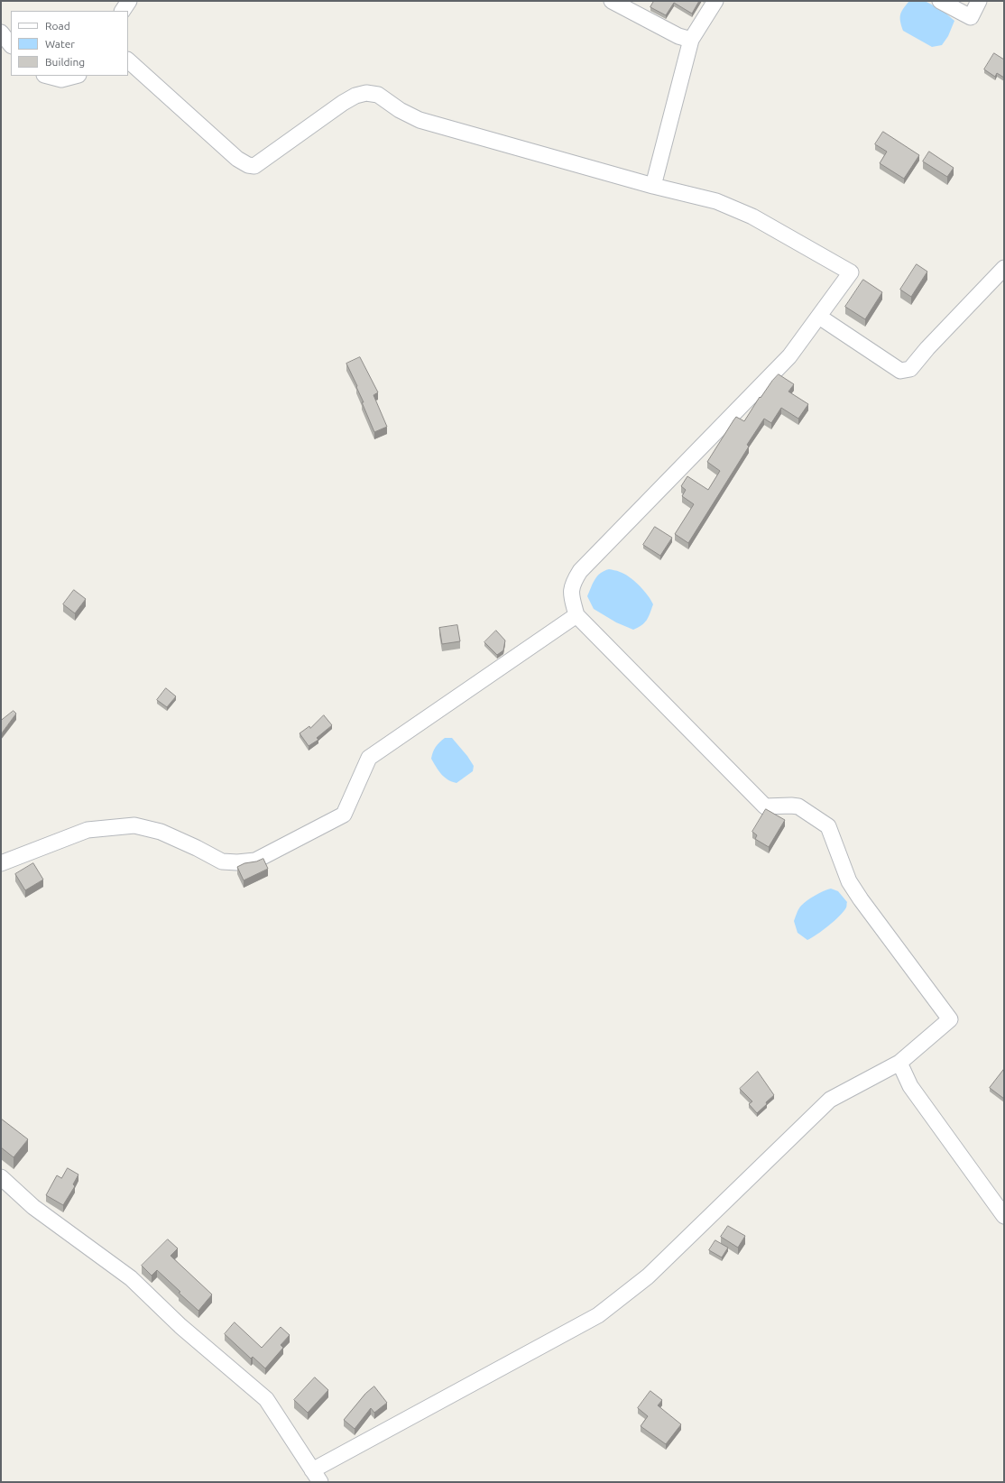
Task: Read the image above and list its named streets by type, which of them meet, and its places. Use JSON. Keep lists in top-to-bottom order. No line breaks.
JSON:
{"legend":["Road","Water","Building"]}
